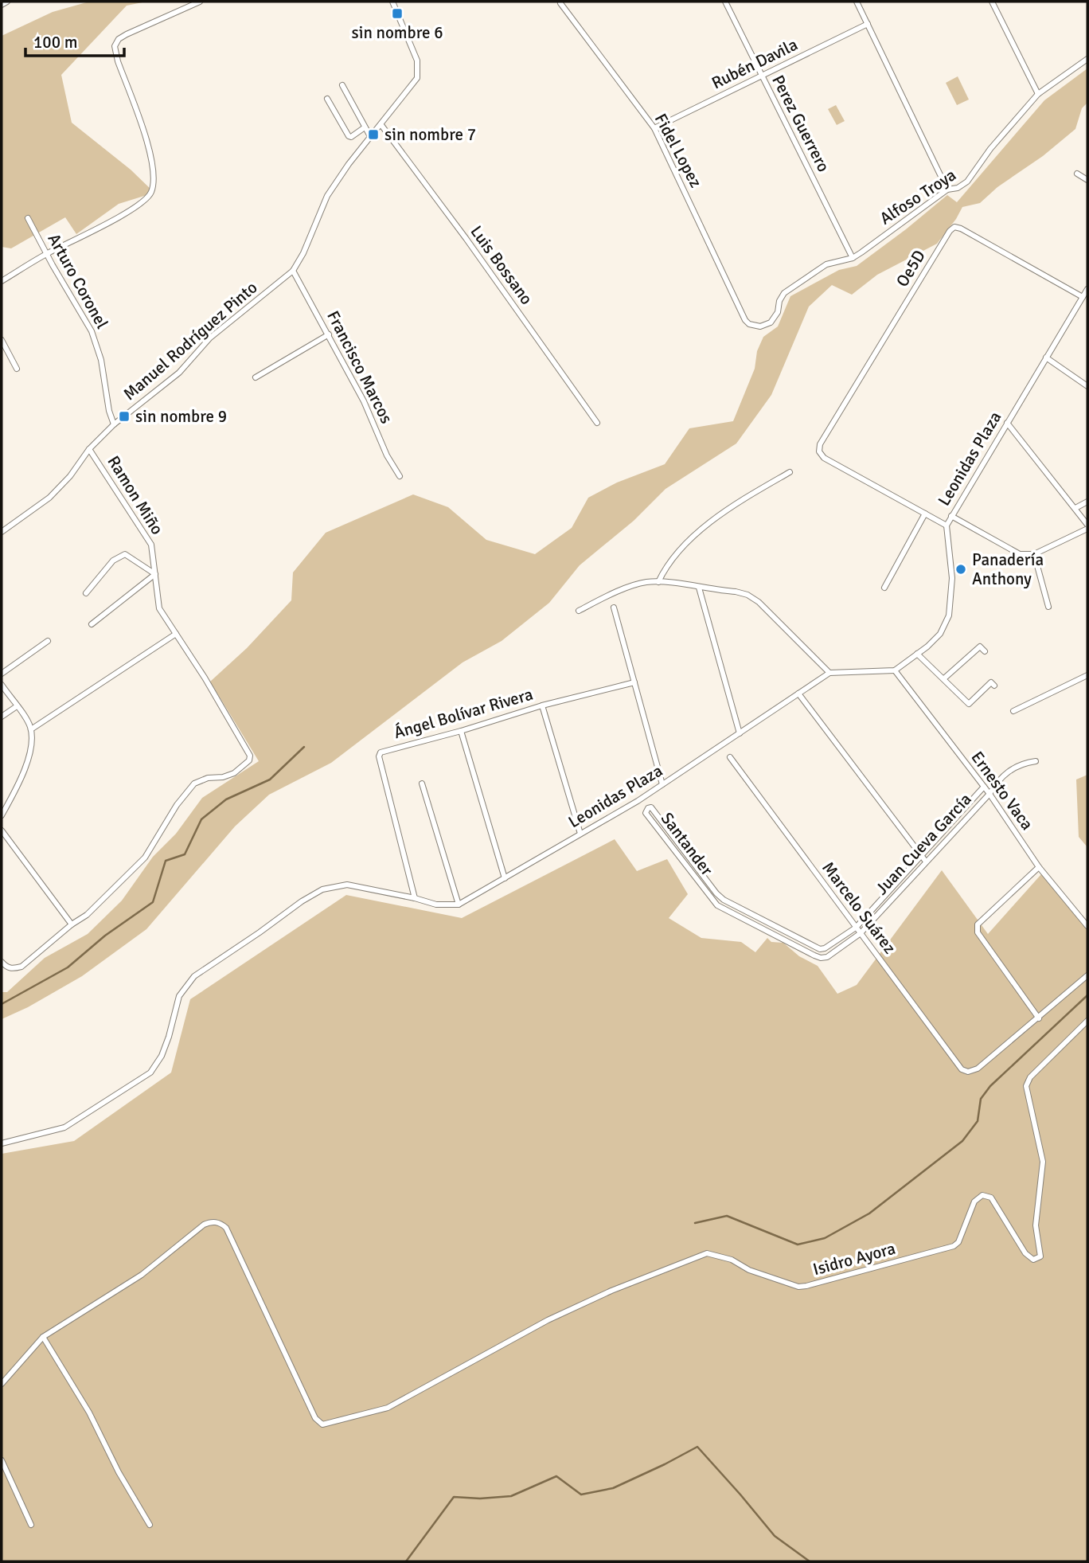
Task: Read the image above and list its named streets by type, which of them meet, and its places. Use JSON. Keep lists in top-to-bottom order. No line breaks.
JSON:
{"streets":{"street":["Rubén Davila","Perez Guerrero","Fidel Lopez","Alfoso Troya","Luis Bossano","Oe5D","Arturo Coronel","Manuel Rodríguez Pinto","Francisco Marcos","Leonidas Plaza","Ramon Miño","Ángel Bolívar Rivera","Ernesto Vaca","Santander","Juan Cueva García","Marcelo Suárez","Isidro Ayora"]},"crossings":[["Rubén Davila","Perez Guerrero"],["Rubén Davila","Fidel Lopez"],["Perez Guerrero","Alfoso Troya"],["Fidel Lopez","Alfoso Troya"],["Luis Bossano","Manuel Rodríguez Pinto"],["Oe5D","Leonidas Plaza"],["Arturo Coronel","Manuel Rodríguez Pinto"],["Manuel Rodríguez Pinto","Francisco Marcos"],["Manuel Rodríguez Pinto","Ramon Miño"],["Leonidas Plaza","Ernesto Vaca"],["Ernesto Vaca","Juan Cueva García"],["Santander","Juan Cueva García"],["Juan Cueva García","Marcelo Suárez"]],"places":{"transit":["sin nombre 6","sin nombre 7","sin nombre 9"],"other":["Panadería Anthony"]},"scale_bar":"100 m"}
